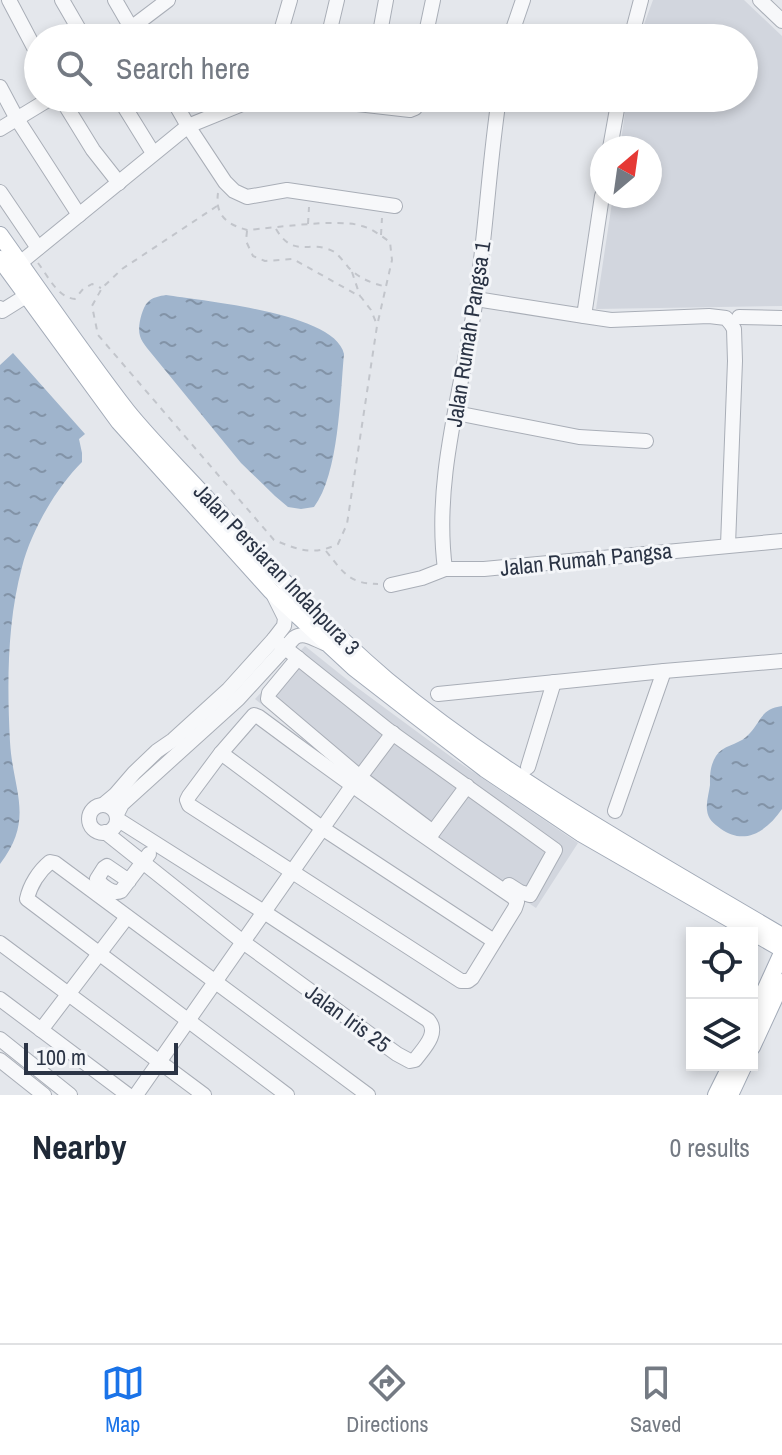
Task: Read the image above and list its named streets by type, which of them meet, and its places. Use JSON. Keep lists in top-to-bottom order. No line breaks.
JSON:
{"streets":{"main road":["Jalan Persiaran Indahpura 3"],"street":["Jalan Rumah Pangsa 1","Jalan Rumah Pangsa","Jalan Iris 25"]},"crossings":[["Jalan Rumah Pangsa 1","Jalan Rumah Pangsa"]],"scale_bar":"100 m","north":"top right","page":{"search":"Search here","scale":"100 m","heading":["Nearby","0 results"],"nav":["Map","Directions","Saved"]}}
